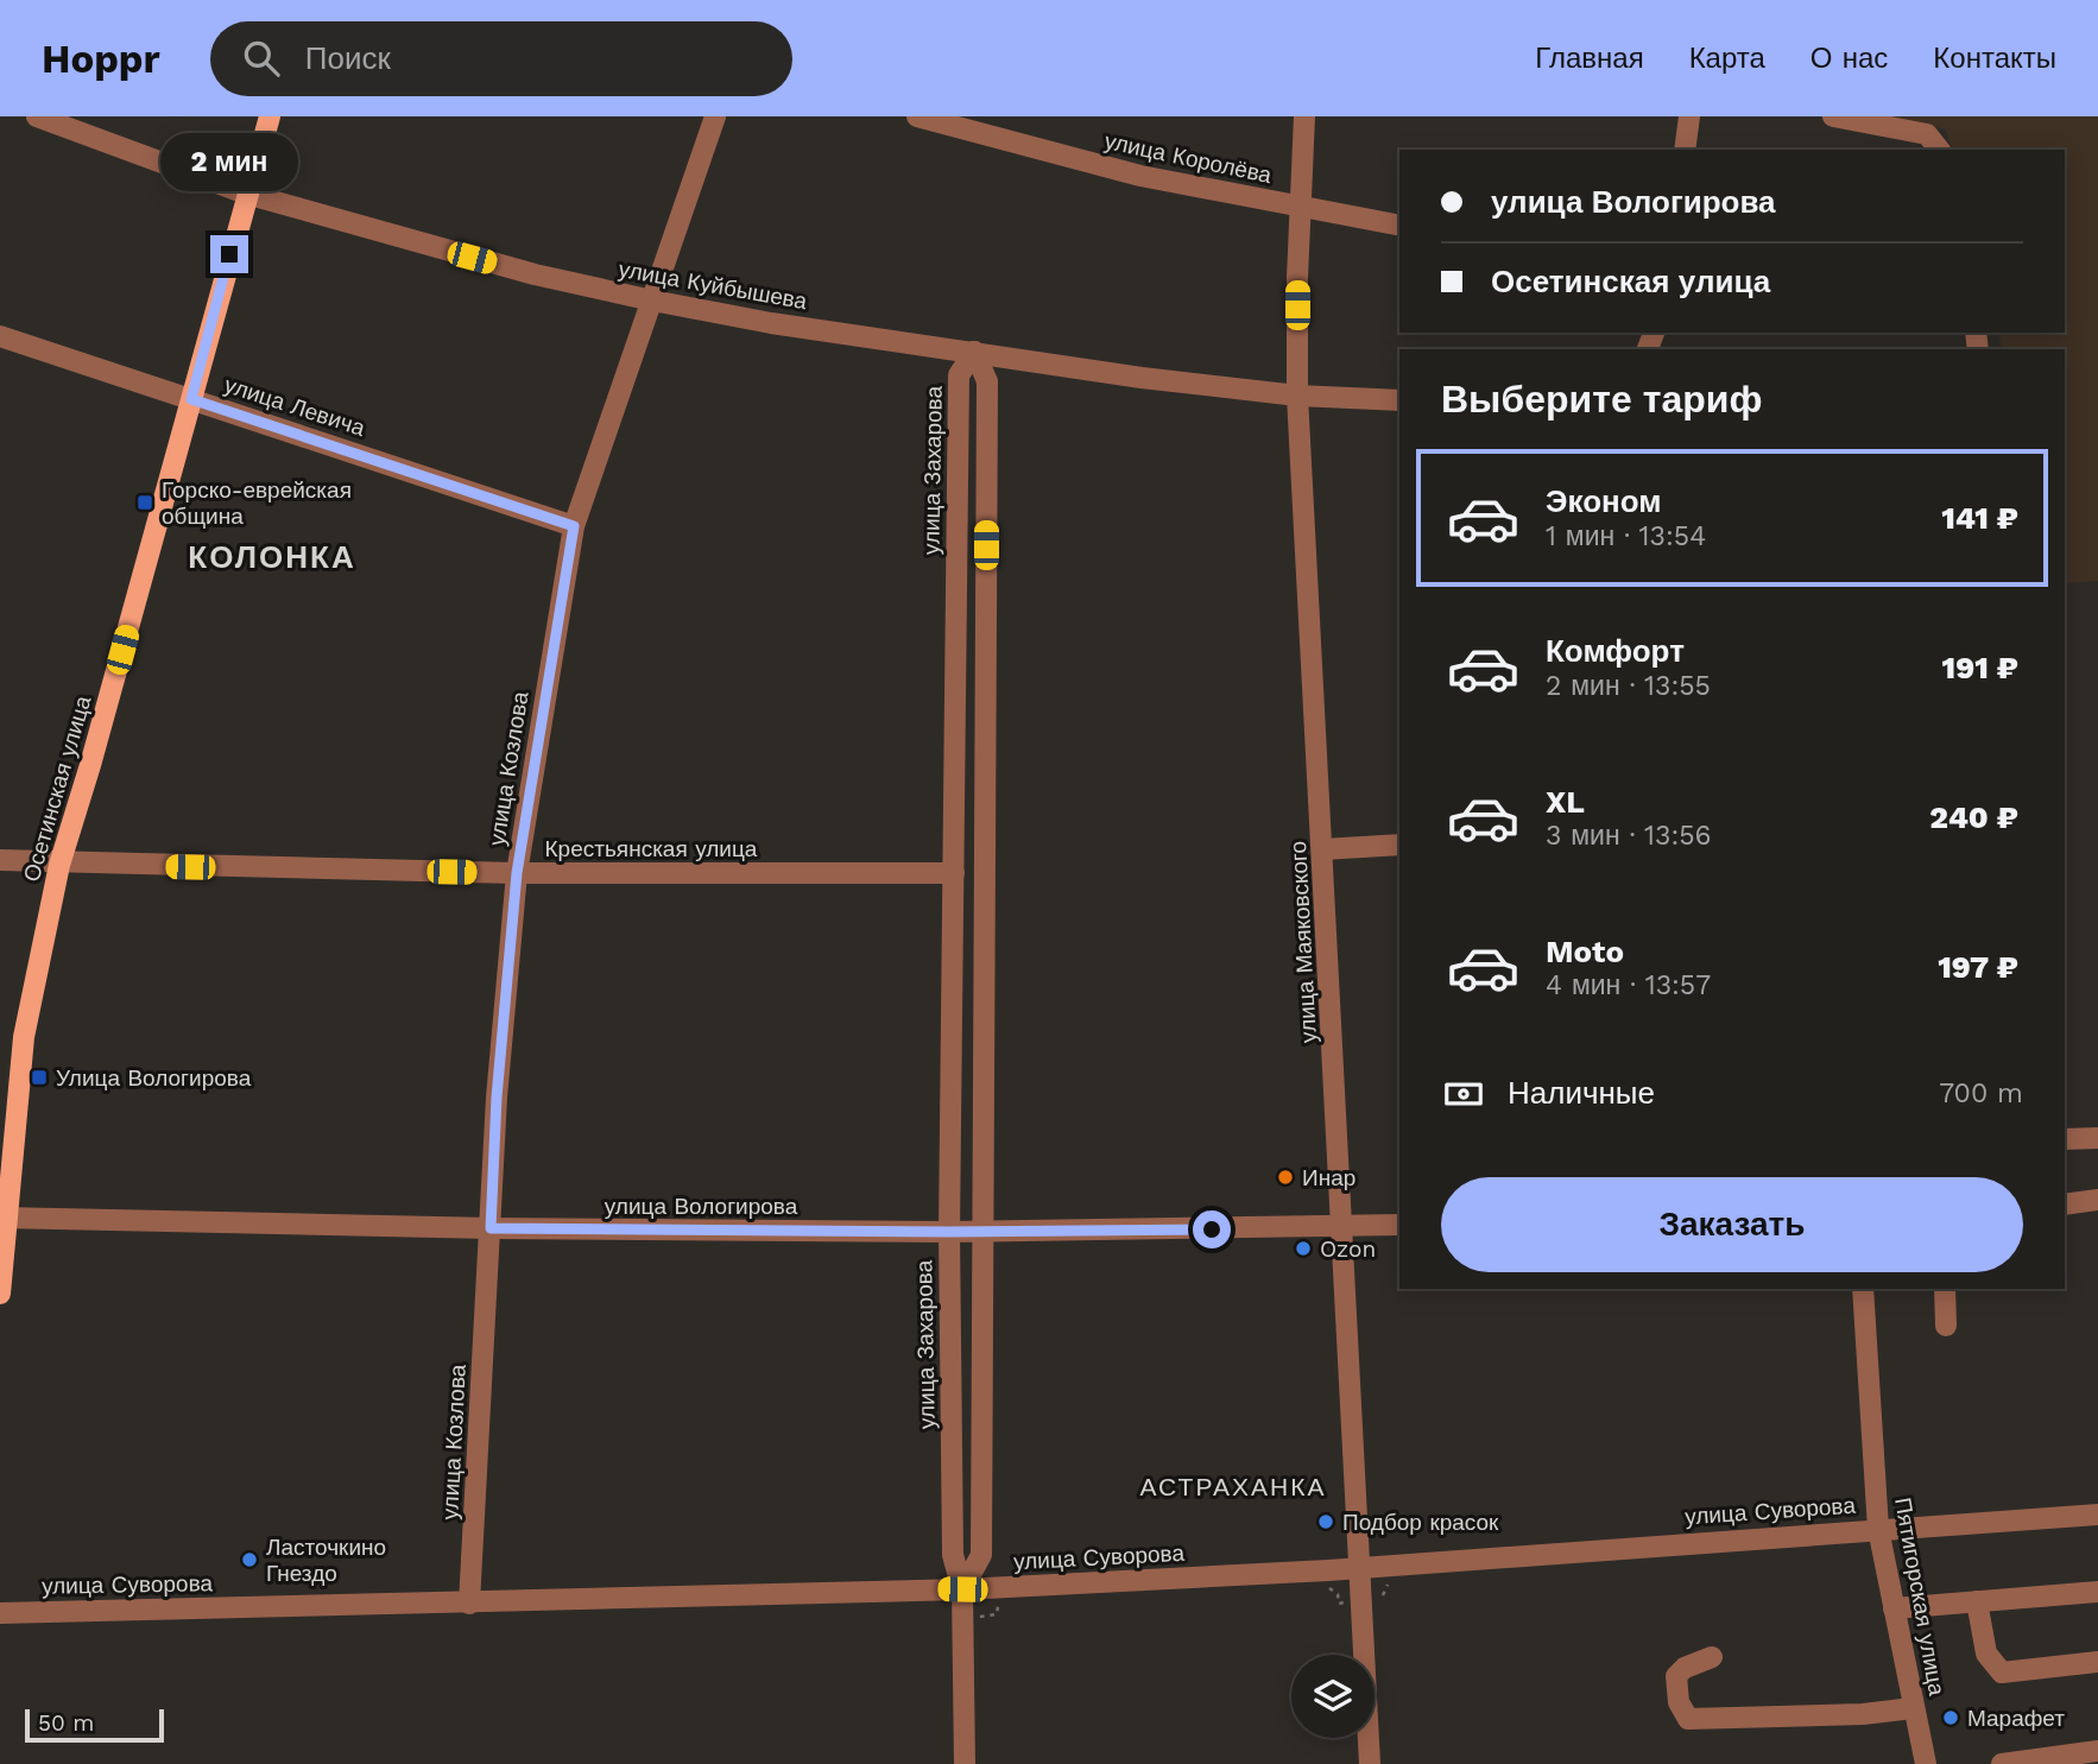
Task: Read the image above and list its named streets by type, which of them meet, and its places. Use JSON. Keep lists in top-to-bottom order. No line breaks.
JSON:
{"streets":{"main road":["Осетинская улица"],"street":["улица Королёва","улица Куйбышева","улица Левича","улица Захарова","улица Козлова","Крестьянская улица","улица Маяковского","улица Вологирова","улица Суворова","Пятигорская улица"]},"crossings":[["улица Королёва","улица Маяковского"],["улица Куйбышева","улица Захарова"],["улица Куйбышева","улица Козлова"],["улица Куйбышева","Осетинская улица"],["улица Куйбышева","улица Маяковского"],["улица Левича","улица Козлова"],["улица Левича","Осетинская улица"],["улица Захарова","Крестьянская улица"],["улица Захарова","улица Вологирова"],["улица Захарова","улица Суворова"],["улица Козлова","Крестьянская улица"],["улица Козлова","улица Вологирова"],["улица Козлова","улица Суворова"],["Осетинская улица","Крестьянская улица"],["Осетинская улица","улица Вологирова"],["улица Маяковского","улица Вологирова"],["улица Маяковского","улица Суворова"],["улица Суворова","Пятигорская улица"]],"districts":["КОЛОНКА","АСТРАХАНКА"],"places":{"transit":["Горско-еврейская община","Улица Вологирова"],"other":["Инар","Ozon","Подбор красок","Ласточкино Гнездо","Марафет"]},"scale_bar":"50 m","page":{"header":"Hoppr","search":"Поиск","nav":["Главная","Карта","О нас","Контакты"],"bubble":"2 мин","banner":["улица Вологирова","Осетинская улица"],"heading":"Выберите тариф","list":[{"name":"Эконом","note":"1 мин · 13:54","value":"141 ₽"},{"name":"Комфорт","note":"2 мин · 13:55","value":"191 ₽"},{"name":"XL","note":"3 мин · 13:56","value":"240 ₽"},{"name":"Moto","note":"4 мин · 13:57","value":"197 ₽"}],"pay":["Наличные","700 m"],"buttons":"Заказать","scale":"50 m"}}
